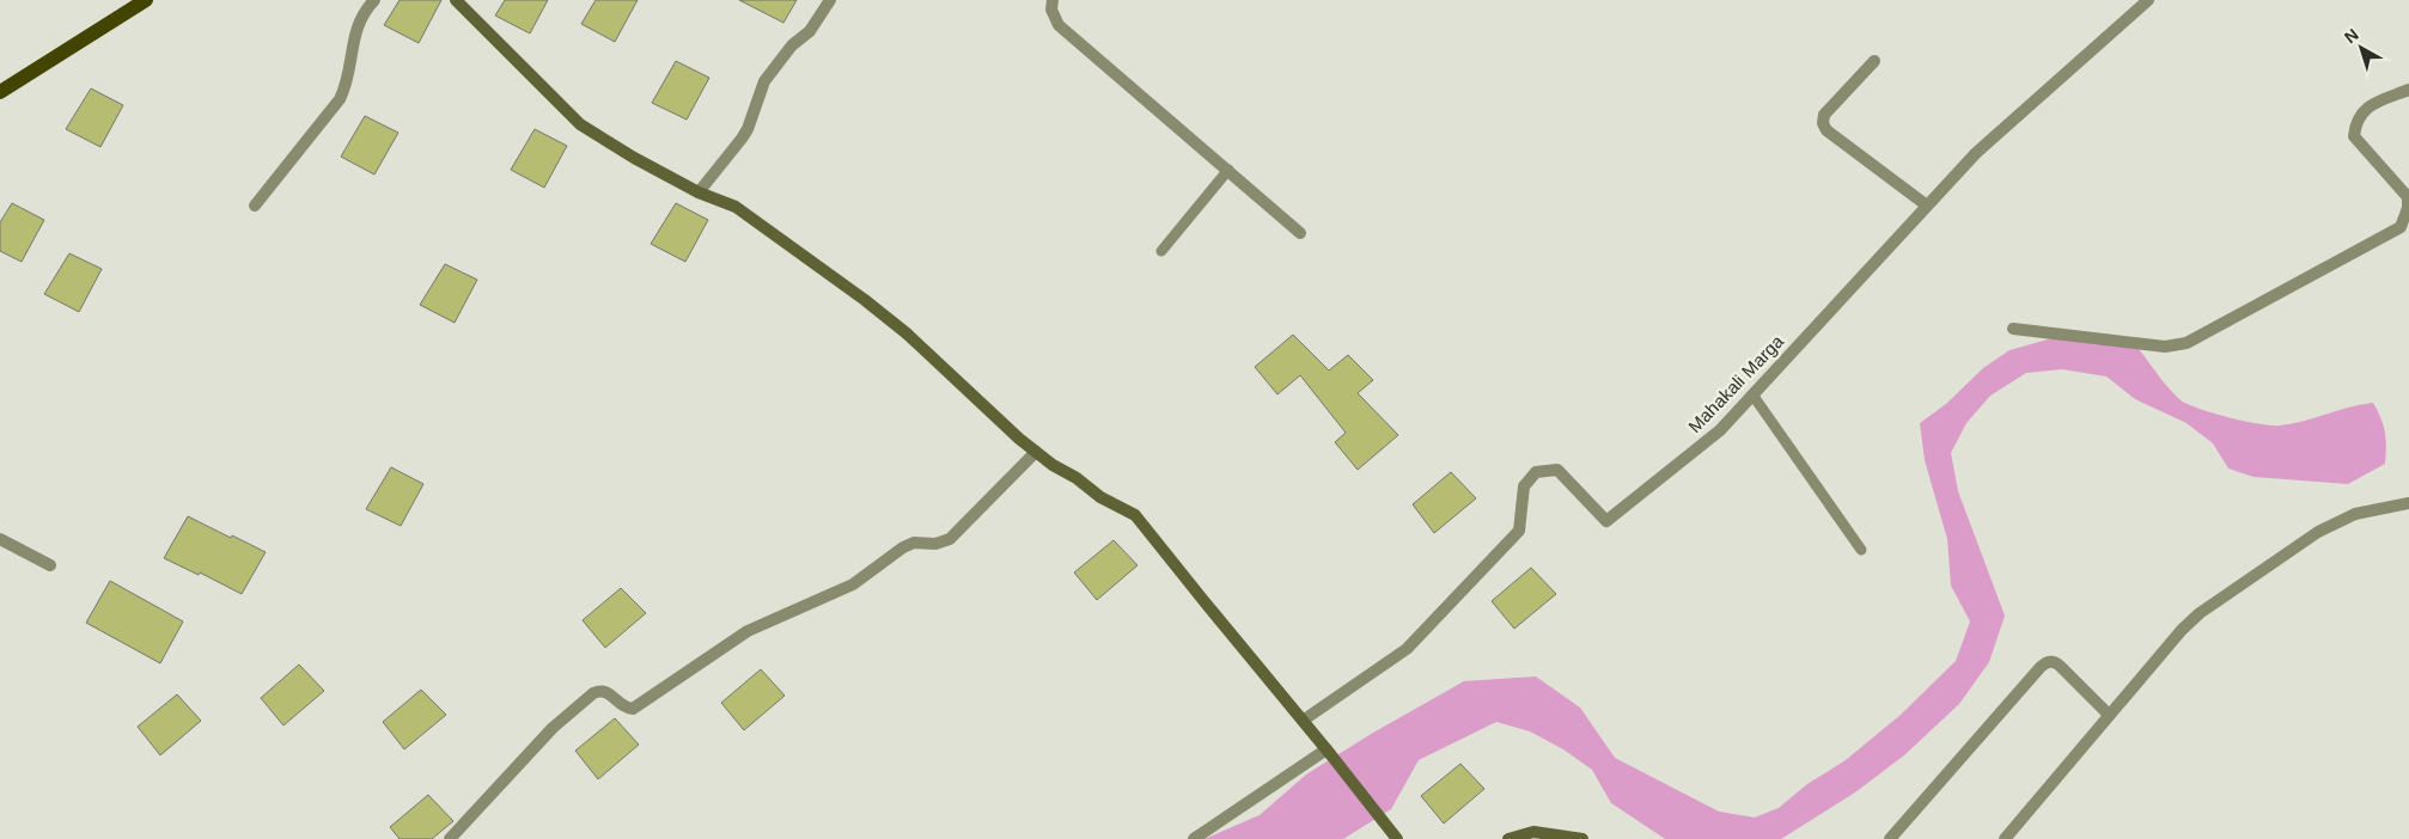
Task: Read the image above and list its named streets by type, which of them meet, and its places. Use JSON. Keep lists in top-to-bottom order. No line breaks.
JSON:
{"streets":{"street":["Mahakali Marga"]},"north":"top left"}
